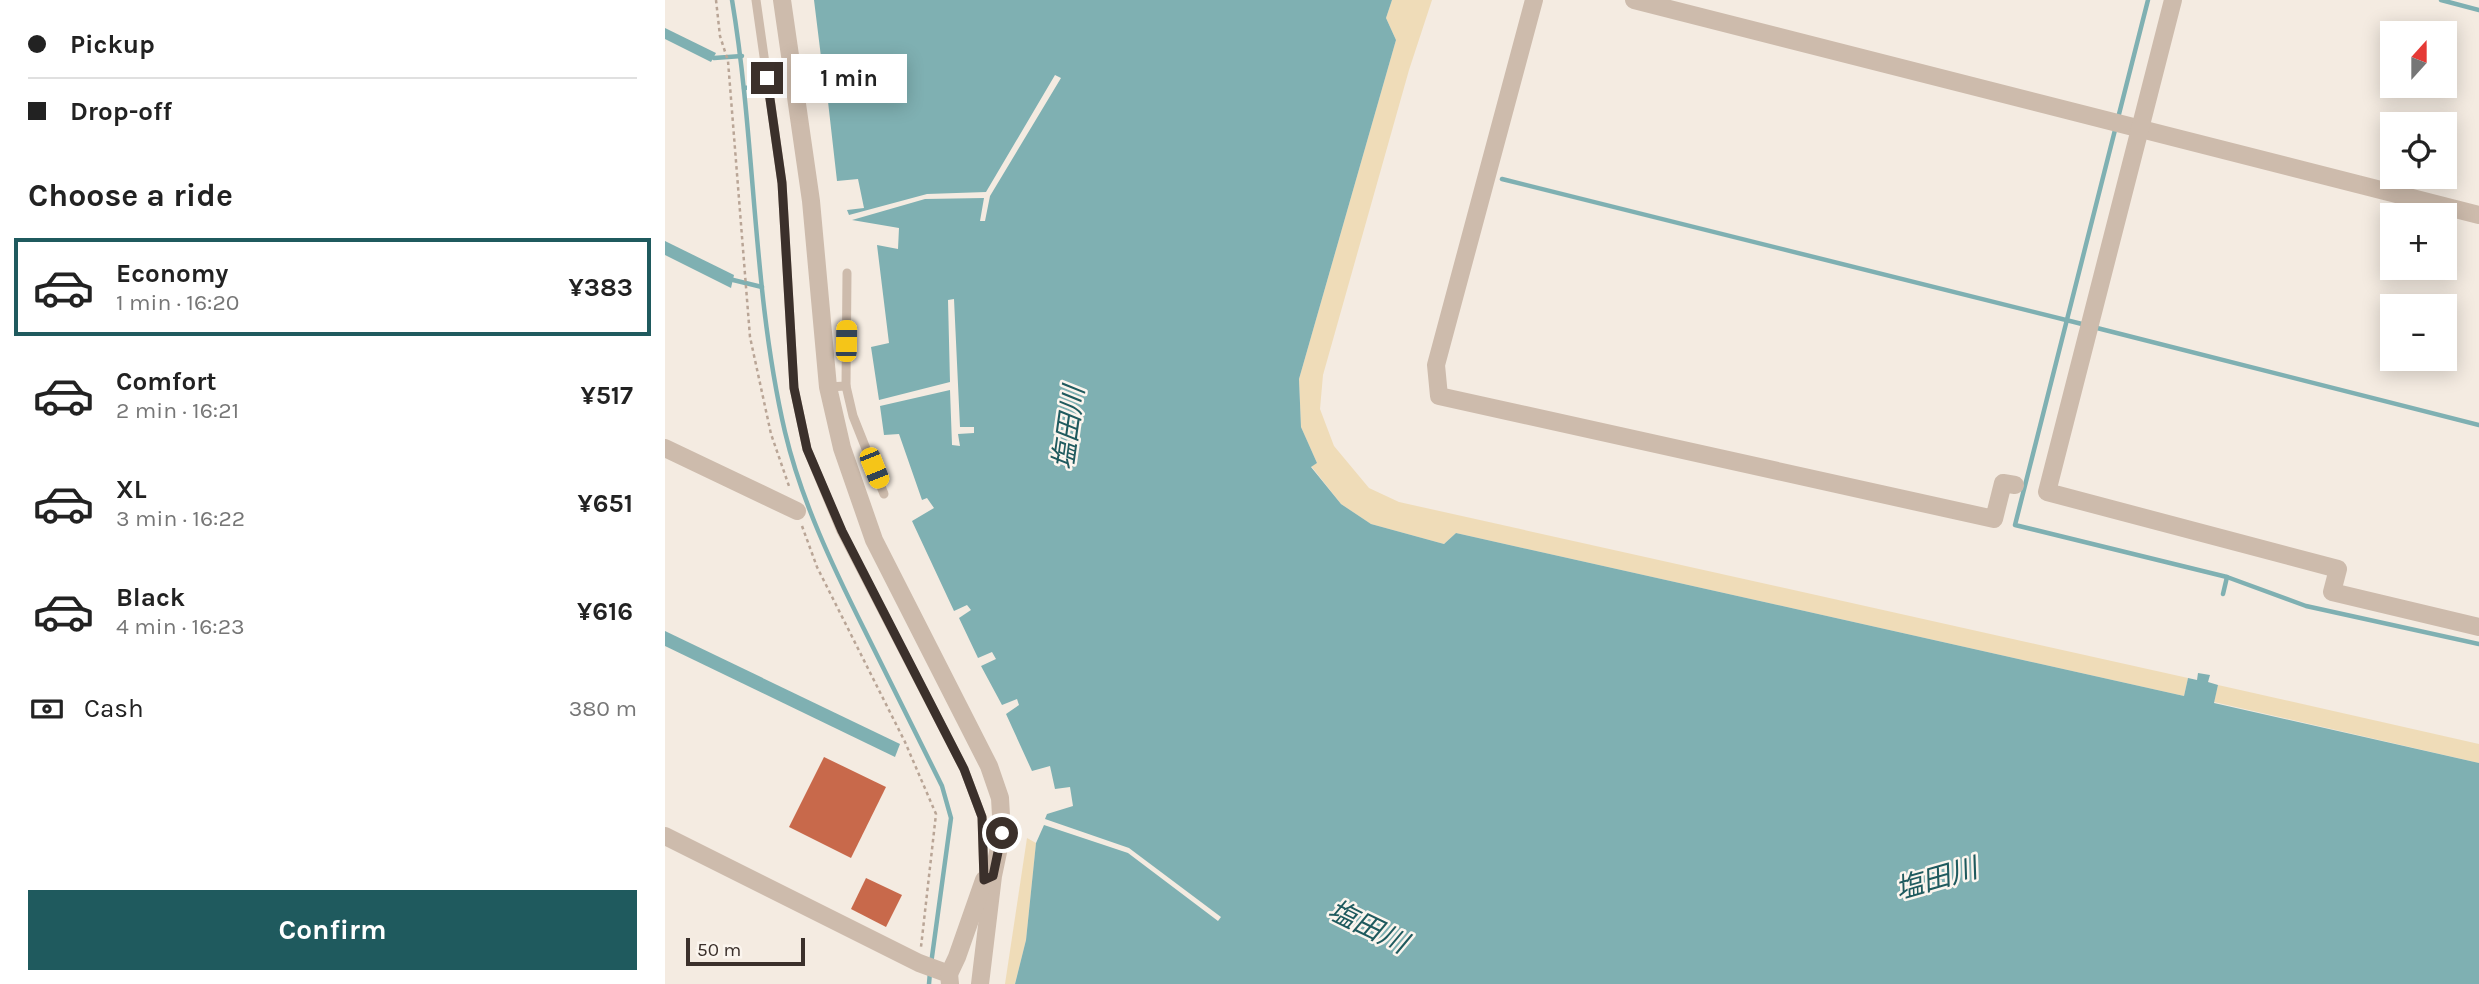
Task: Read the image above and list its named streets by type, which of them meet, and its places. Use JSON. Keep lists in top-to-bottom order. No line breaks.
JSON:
{"water":["塩田川"],"scale_bar":"50 m","north":"top","page":{"banner":["Pickup","Drop-off"],"map_buttons":["+","−"],"bubble":"1 min","heading":"Choose a ride","list":[{"name":"Economy","note":"1 min · 16:20","value":"¥383"},{"name":"Comfort","note":"2 min · 16:21","value":"¥517"},{"name":"XL","note":"3 min · 16:22","value":"¥651"},{"name":"Black","note":"4 min · 16:23","value":"¥616"}],"pay":["Cash","380 m"],"buttons":"Confirm","scale":"50 m"}}
